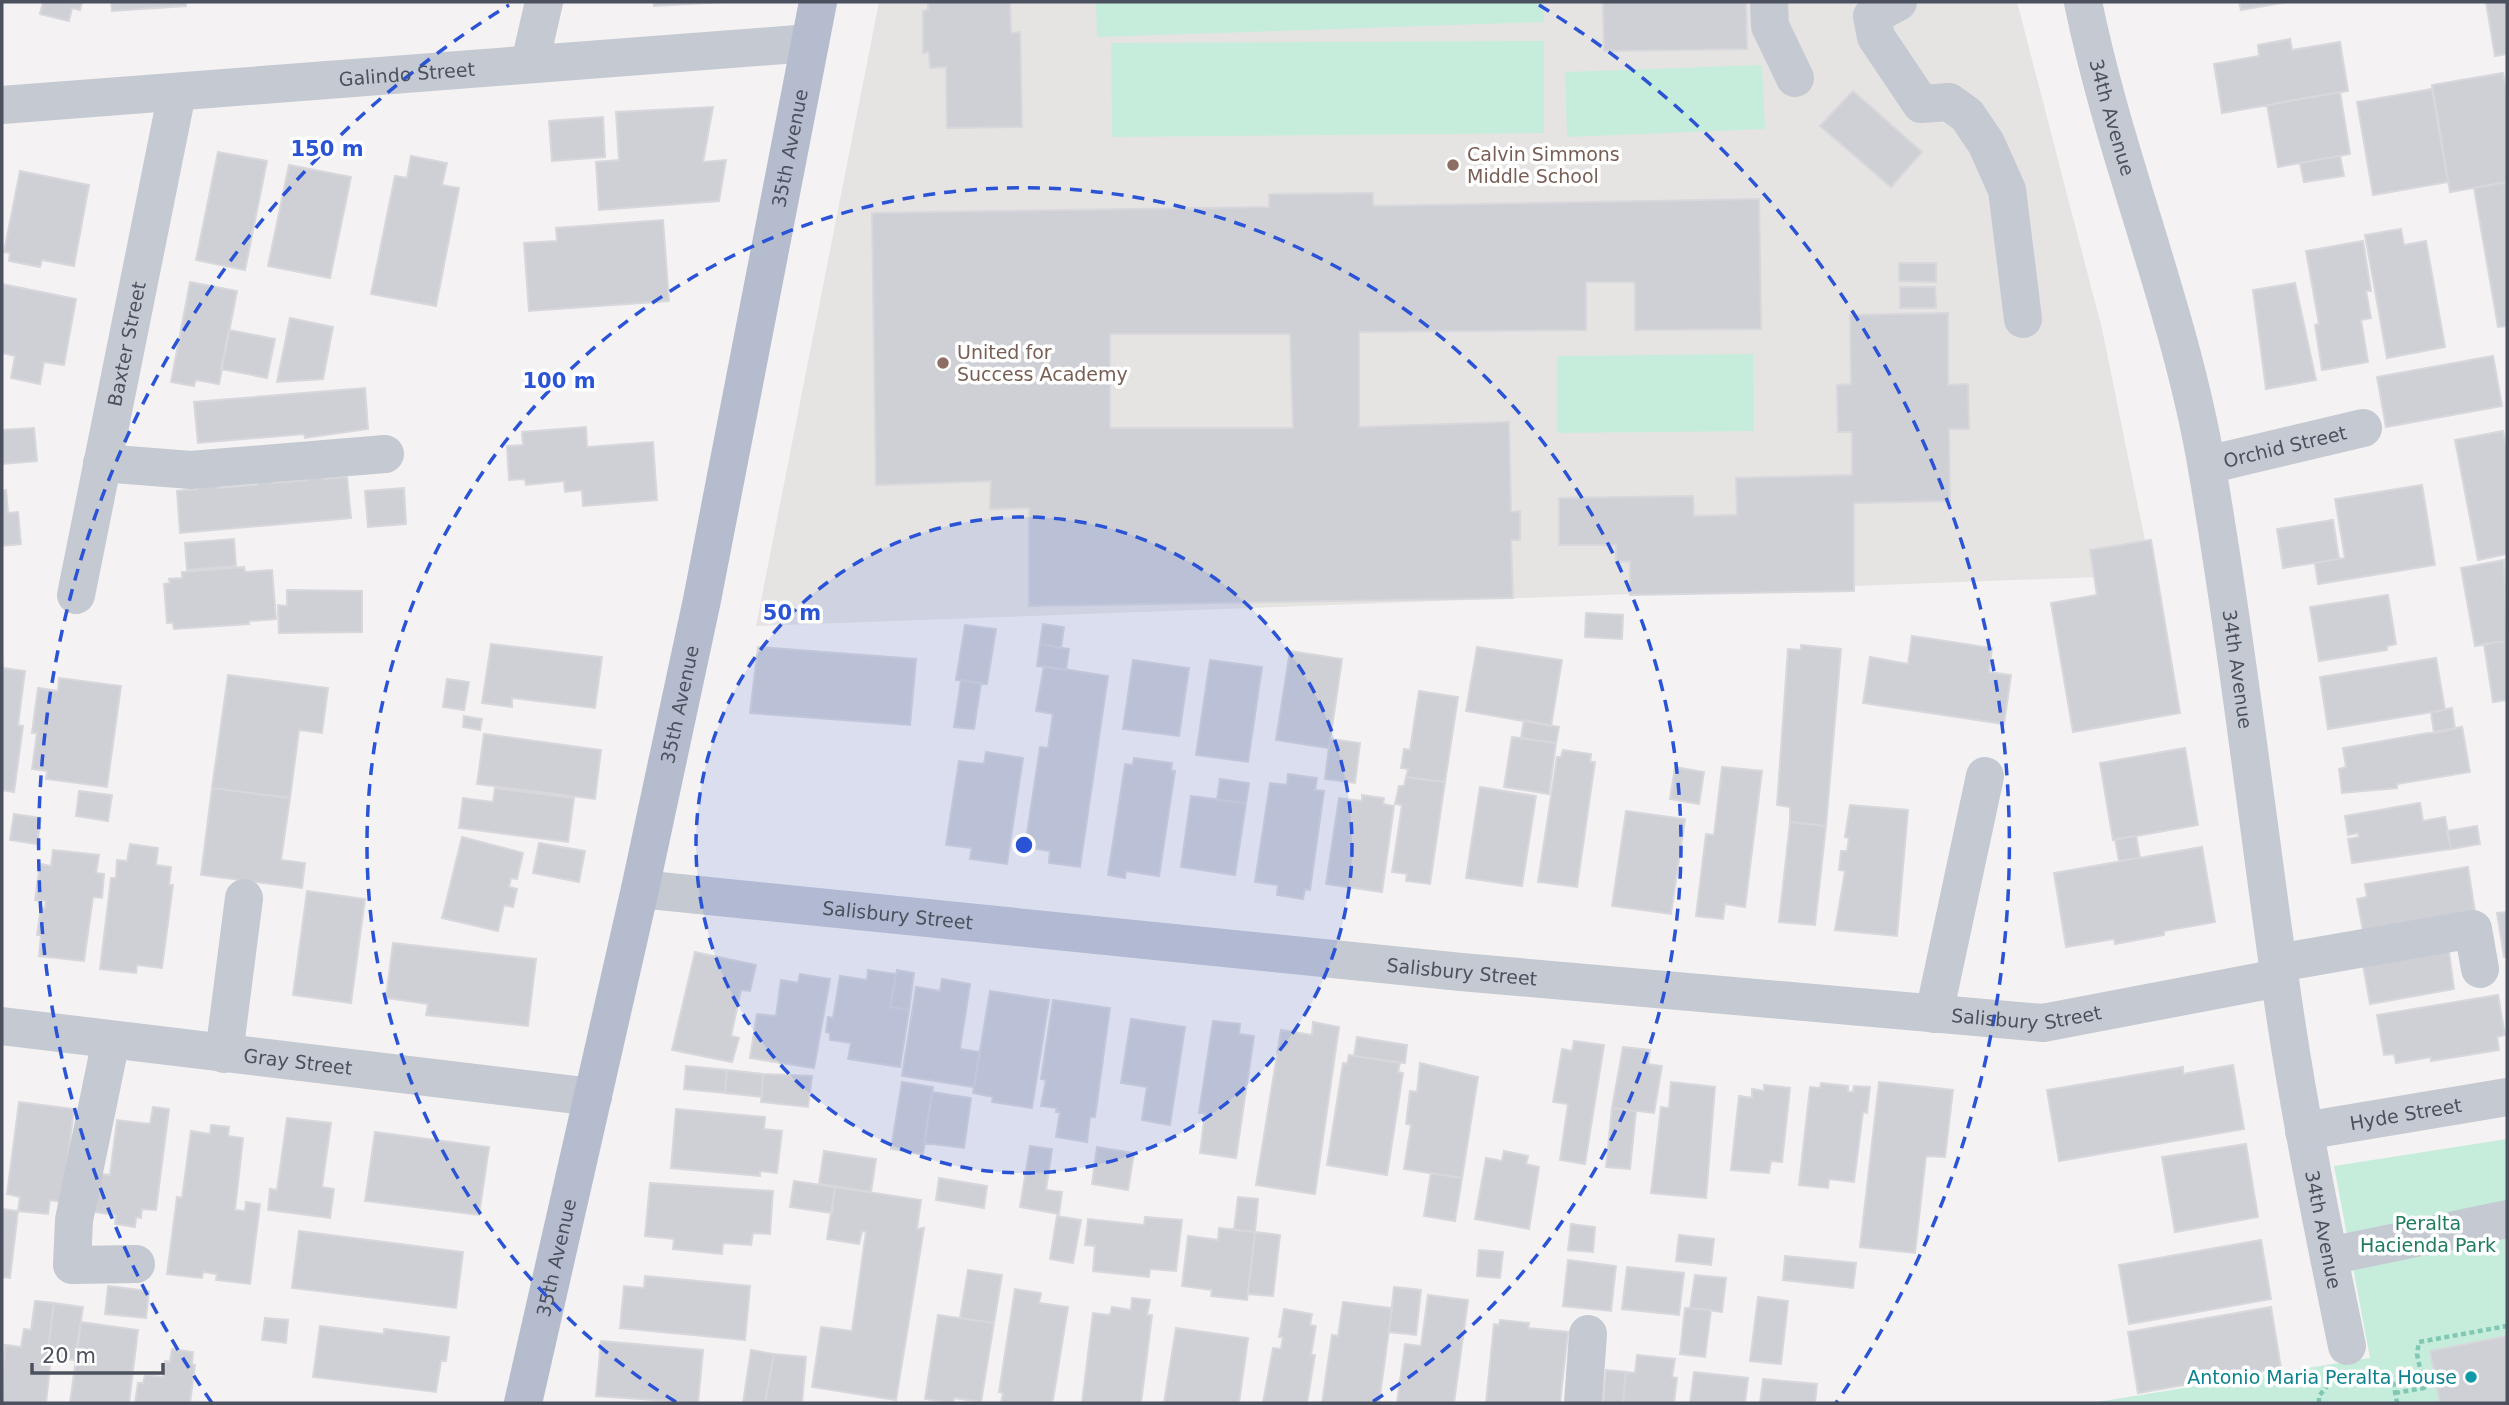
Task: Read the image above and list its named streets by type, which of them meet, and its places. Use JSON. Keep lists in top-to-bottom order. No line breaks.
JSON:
{"streets":{"main road":["35th Avenue"],"street":["Galindo Street","34th Avenue","Baxter Street","Orchid Street","Salisbury Street","Gray Street","Hyde Street"]},"crossings":[["Galindo Street","35th Avenue"],["Galindo Street","Baxter Street"],["34th Avenue","Orchid Street"],["34th Avenue","Salisbury Street"],["34th Avenue","Hyde Street"],["35th Avenue","Salisbury Street"],["35th Avenue","Gray Street"]],"parks":["Peralta Hacienda Park"],"places":["Calvin Simmons Middle School","United for Success Academy","Antonio Maria Peralta House"],"scale_bar":"20 m","rings":["150 m","100 m","50 m"]}
